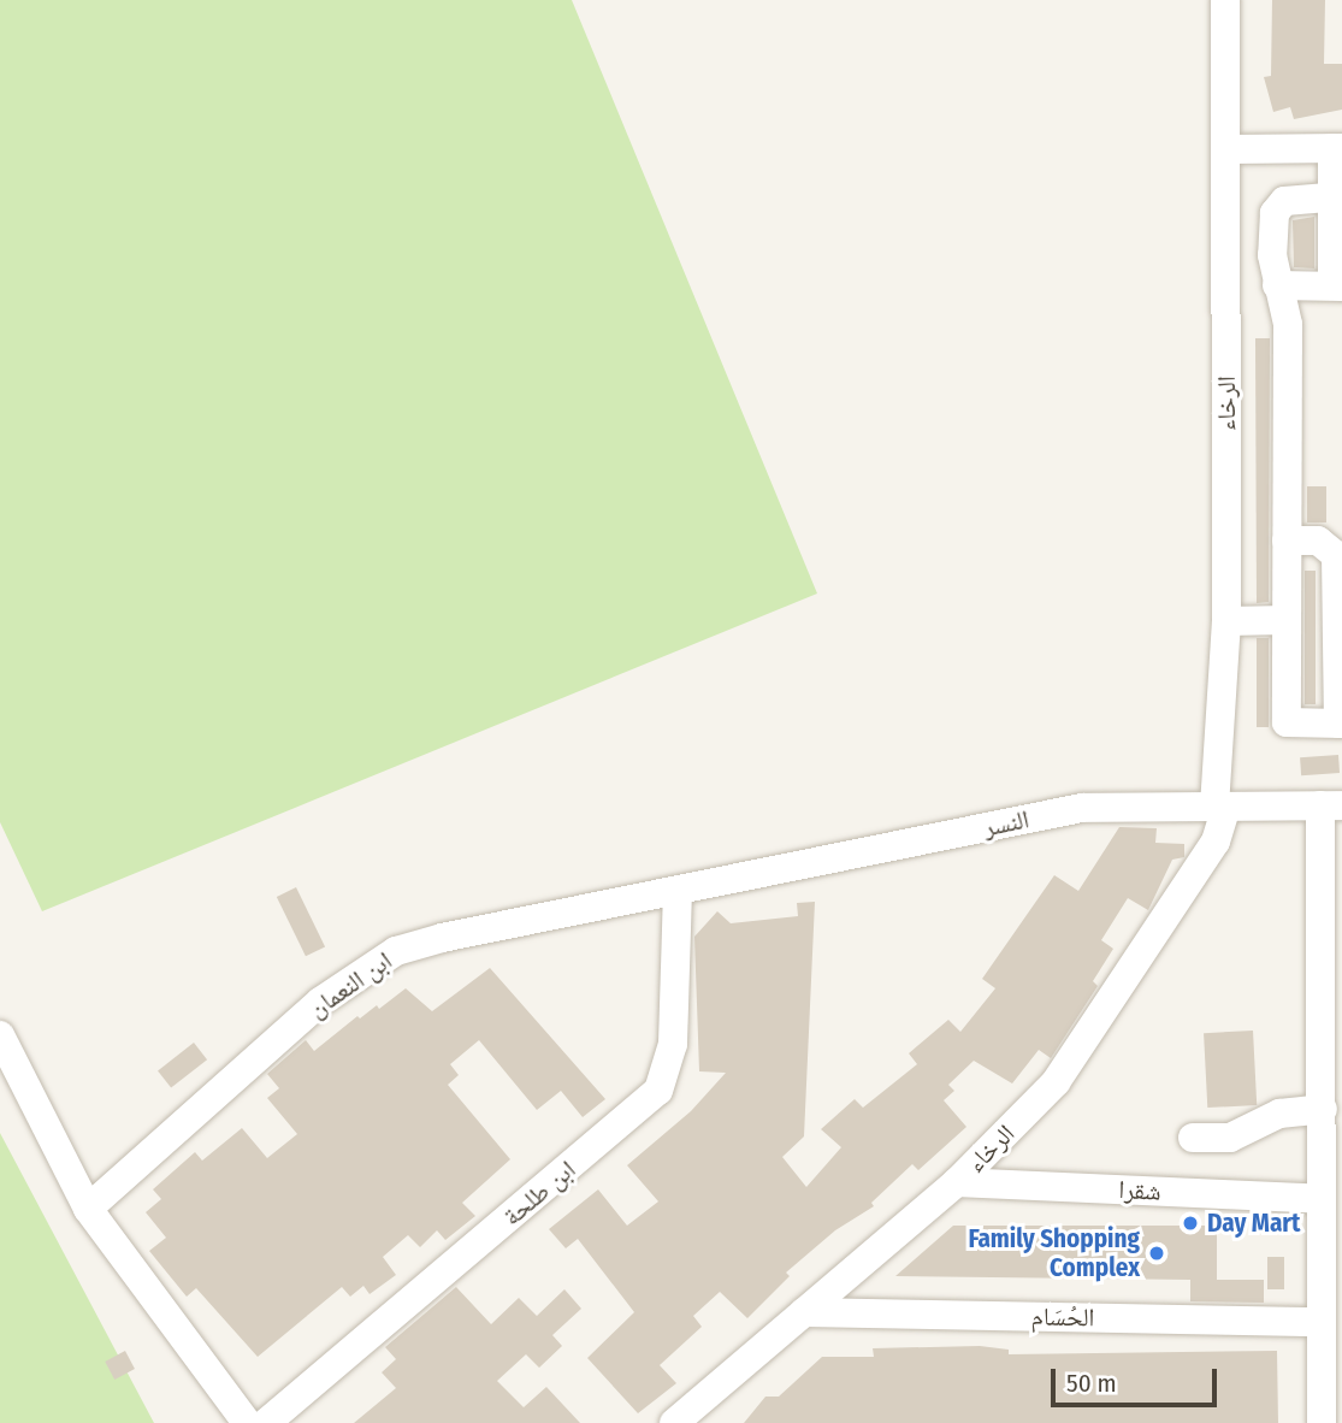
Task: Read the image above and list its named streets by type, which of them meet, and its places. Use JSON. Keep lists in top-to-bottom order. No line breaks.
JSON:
{"streets":{"street":["الرخاء","النسر","ابن النعمان","شقرا","ابن طلحة","الحُسَام"]},"crossings":[["الرخاء","النسر"],["الرخاء","شقرا"],["الرخاء","الحُسَام"],["النسر","ابن النعمان"],["النسر","ابن طلحة"],["ابن النعمان","ابن طلحة"]],"places":["Day Mart","Family Shopping Complex"],"scale_bar":"50 m"}
